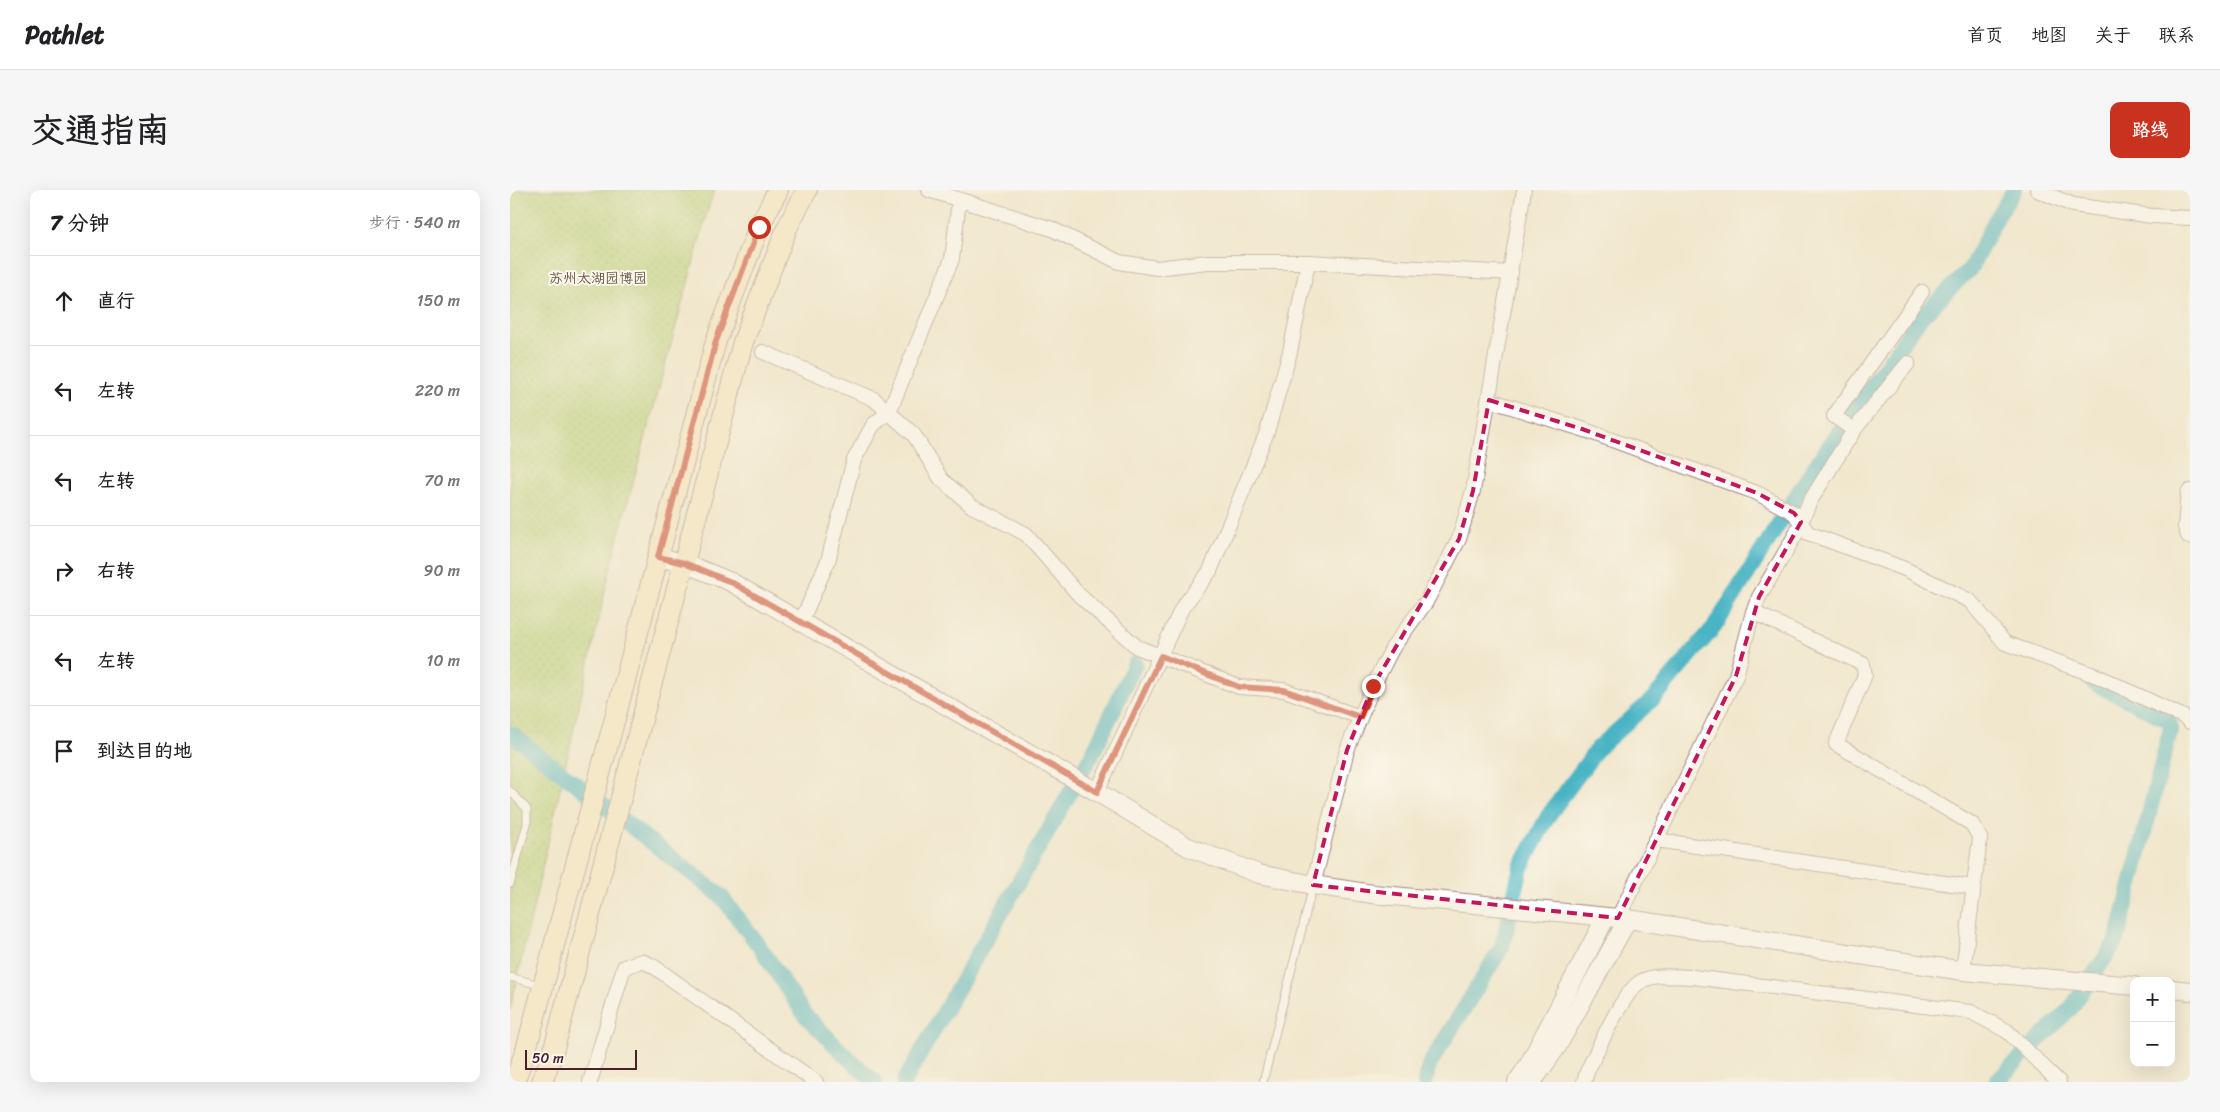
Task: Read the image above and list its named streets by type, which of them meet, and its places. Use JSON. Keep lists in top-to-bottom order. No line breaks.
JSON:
{"parks":["苏州太湖园博园"],"scale_bar":"50 m","page":{"header":"Pathlet","nav":["首页","地图","关于","联系"],"title":"交通指南","buttons":"路线","heading":["7 分钟","步行 · 540 m"],"list":[["直行","150 m"],["左转","220 m"],["左转","70 m"],["右转","90 m"],["左转","10 m"],"到达目的地"],"map_buttons":["+","−"],"scale":"50 m"}}
